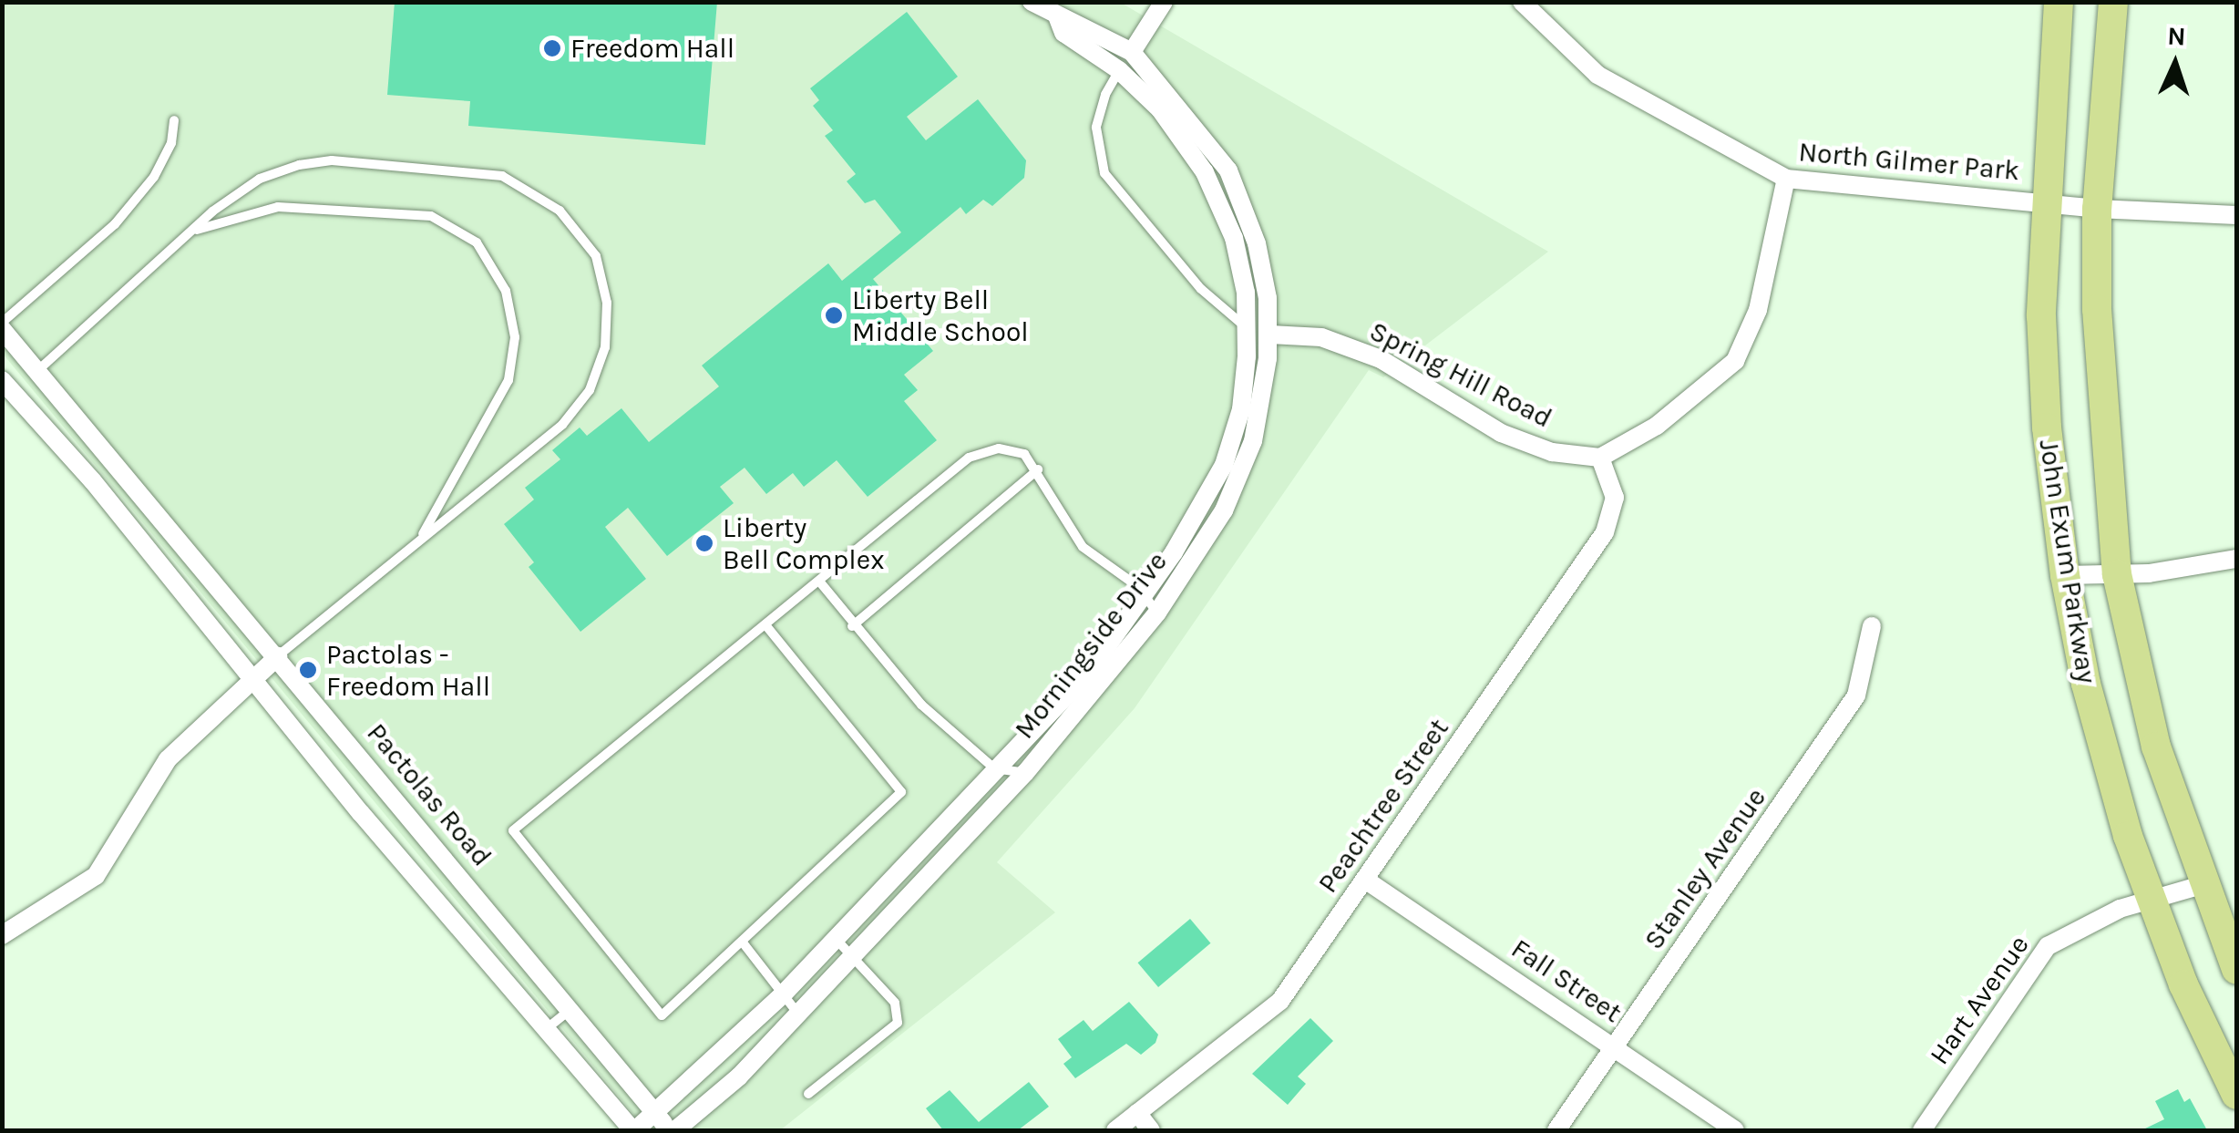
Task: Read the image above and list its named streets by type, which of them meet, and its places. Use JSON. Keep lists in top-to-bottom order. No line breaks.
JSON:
{"streets":{"main road":["John Exum Parkway"],"street":["North Gilmer Park","Spring Hill Road","Morningside Drive","Pactolas Road","Peachtree Street","Stanley Avenue","Fall Street","Hart Avenue"]},"crossings":[["North Gilmer Park","John Exum Parkway"],["Spring Hill Road","Morningside Drive"],["Spring Hill Road","Peachtree Street"],["John Exum Parkway","Hart Avenue"],["Morningside Drive","Pactolas Road"],["Peachtree Street","Fall Street"],["Stanley Avenue","Fall Street"]],"places":["Freedom Hall","Liberty Bell Middle School","Liberty Bell Complex","Pactolas - Freedom Hall"],"north":"top"}
